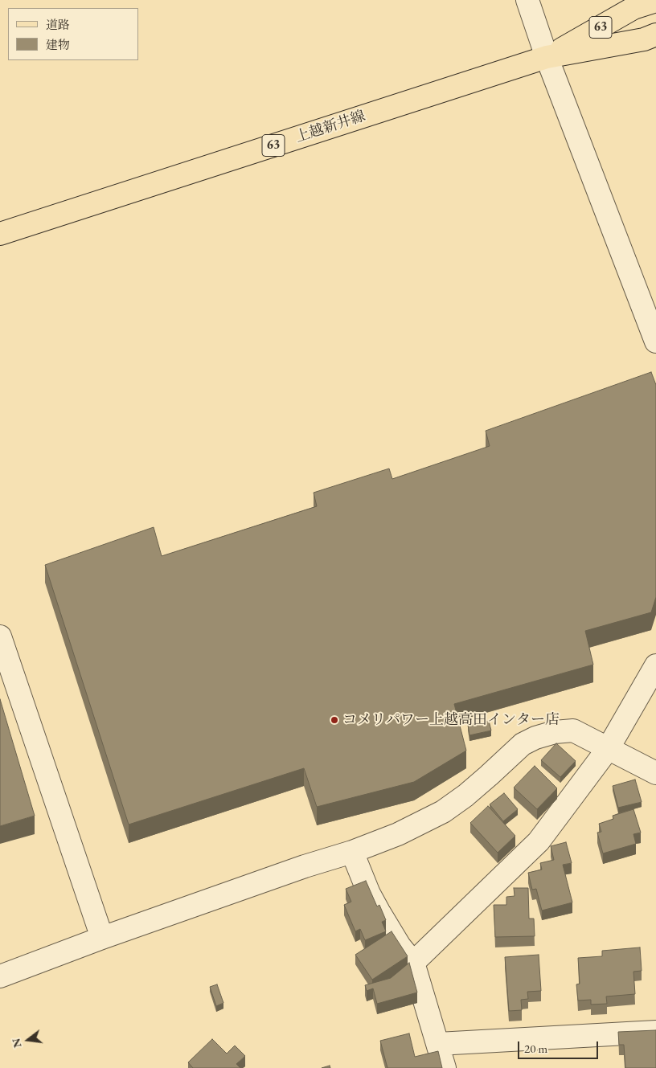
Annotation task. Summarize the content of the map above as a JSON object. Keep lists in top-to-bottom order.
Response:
{
  "streets": {
    "main road": ["63", "上越新井線"]
  },
  "places": ["コメリパワー上越高田インター店"],
  "legend": ["道路", "建物"],
  "scale_bar": "20 m",
  "north": "left"
}
